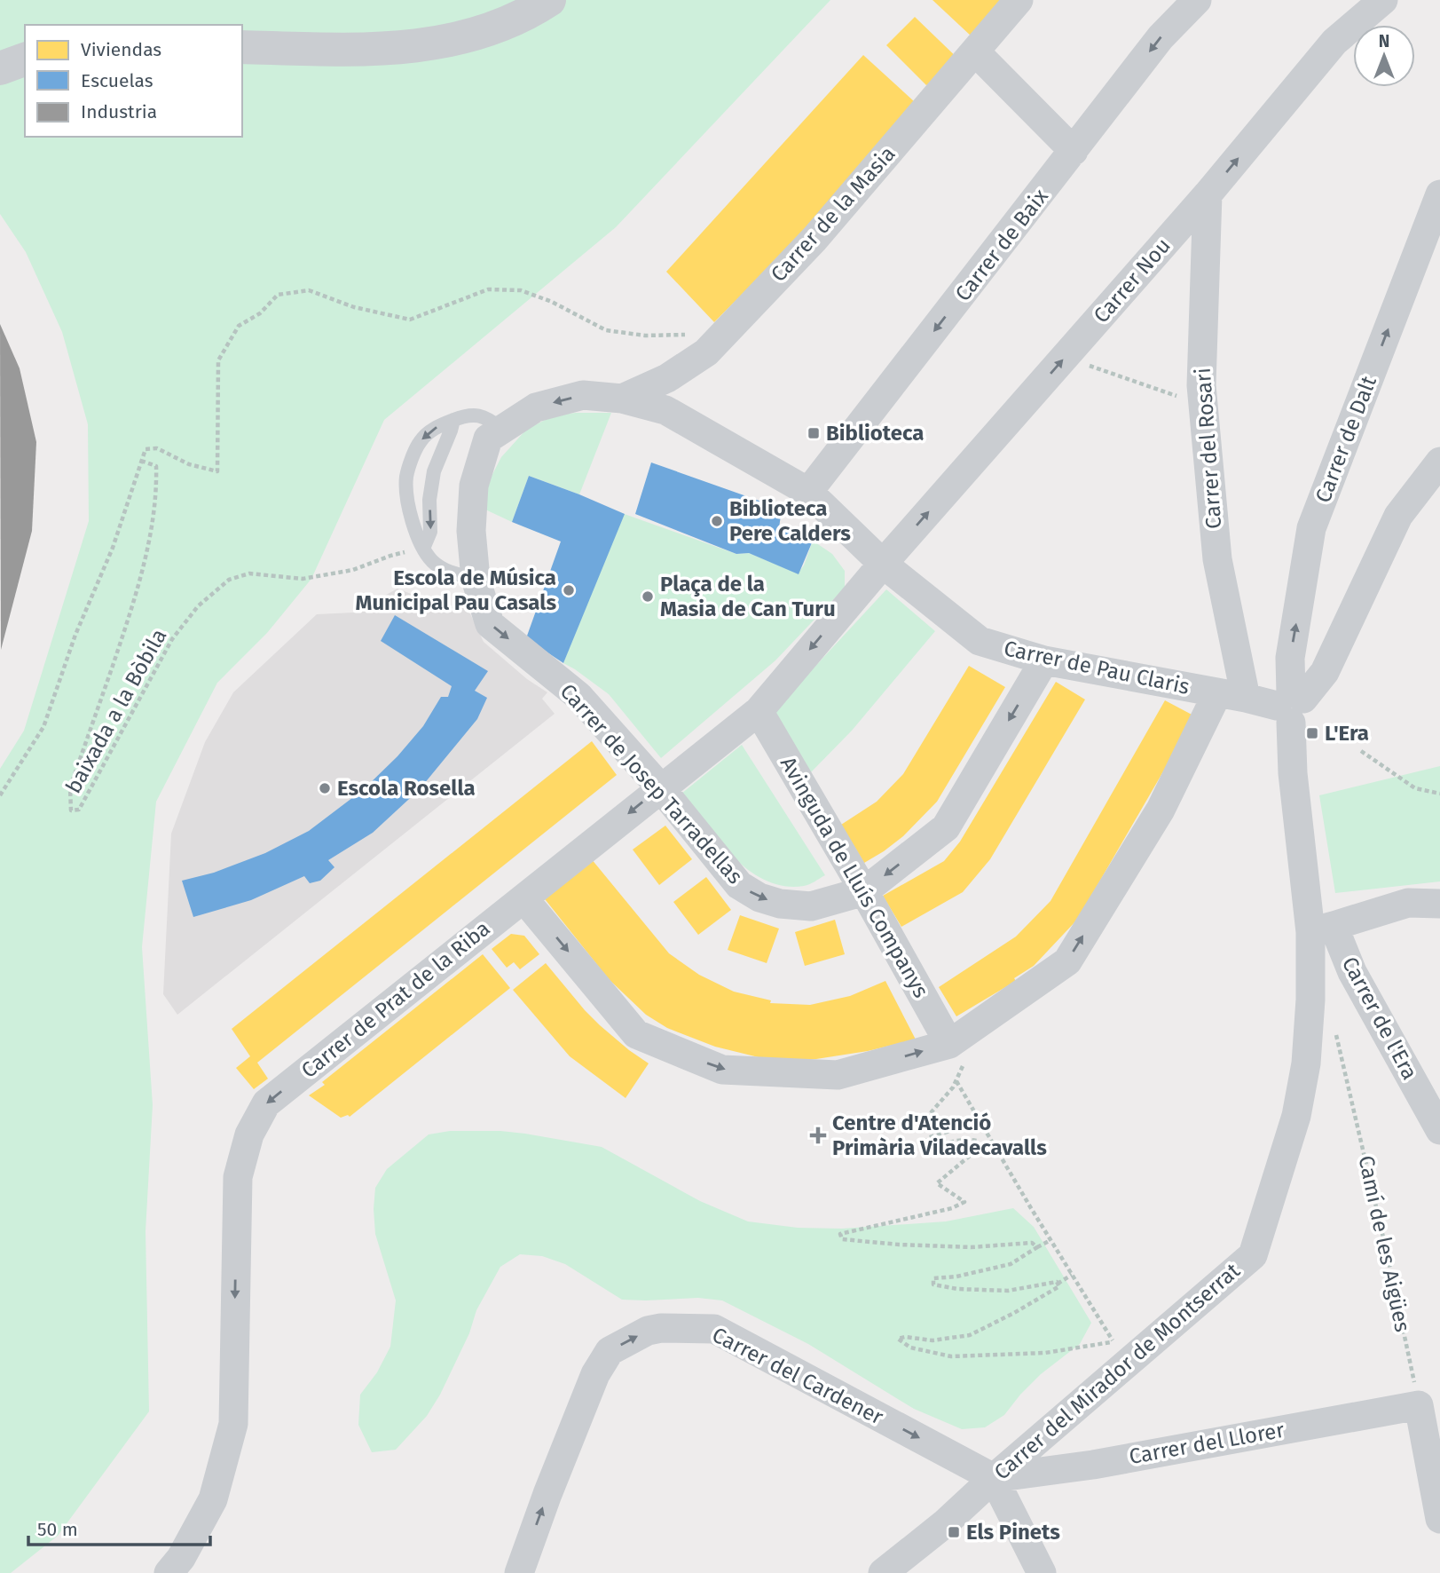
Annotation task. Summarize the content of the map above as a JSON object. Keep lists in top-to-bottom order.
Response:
{
  "streets": {
    "street": [
      "Carrer de la Masia",
      "Carrer de Baix",
      "Carrer Nou",
      "Carrer de Dalt",
      "Carrer del Rosari",
      "Carrer de Pau Claris",
      "Carrer de Josep Tarradellas",
      "Avinguda de Lluís Companys",
      "Carrer de Prat de la Riba",
      "Carrer de l'Era",
      "Carrer del Mirador de Montserrat",
      "Carrer del Cardener",
      "Carrer del Llorer"
    ],
    "path": ["baixada a la Bòbila", "Camí de les Aigües"]
  },
  "crossings": [
    ["Carrer de la Masia", "Carrer de Pau Claris"],
    ["Carrer de la Masia", "Carrer de Josep Tarradellas"],
    ["Carrer de Baix", "Carrer de Pau Claris"],
    ["Carrer Nou", "Carrer del Rosari"],
    ["Carrer Nou", "Carrer de Pau Claris"],
    ["Carrer Nou", "Carrer de Prat de la Riba"],
    ["Carrer de Dalt", "Carrer de Pau Claris"],
    ["Carrer de Dalt", "Carrer del Mirador de Montserrat"],
    ["Carrer del Rosari", "Carrer de Pau Claris"],
    ["Carrer de Pau Claris", "Carrer de Josep Tarradellas"],
    ["Carrer de Pau Claris", "Carrer de Prat de la Riba"],
    ["Carrer de Pau Claris", "Carrer del Mirador de Montserrat"],
    ["Carrer de Josep Tarradellas", "Avinguda de Lluís Companys"],
    ["Carrer de Josep Tarradellas", "Carrer de Prat de la Riba"],
    ["Avinguda de Lluís Companys", "Carrer de Prat de la Riba"],
    ["Carrer de l'Era", "Carrer del Mirador de Montserrat"],
    ["Camí de les Aigües", "Carrer del Llorer"],
    ["Carrer del Mirador de Montserrat", "Carrer del Cardener"],
    ["Carrer del Mirador de Montserrat", "Carrer del Llorer"],
    ["Carrer del Cardener", "Carrer del Llorer"]
  ],
  "one_way": ["Carrer de Baix", "Carrer Nou", "Carrer de Prat de la Riba"],
  "places": {
    "transit": ["Biblioteca", "L'Era", "Els Pinets"],
    "other": [
      "Biblioteca Pere Calders",
      "Escola de Música Municipal Pau Casals",
      "Plaça de la Masia de Can Turu",
      "Escola Rosella"
    ],
    "health": ["Centre d'Atenció Primària Viladecavalls"]
  },
  "legend": ["Viviendas", "Escuelas", "Industria"],
  "scale_bar": "50 m",
  "north": "top"
}
